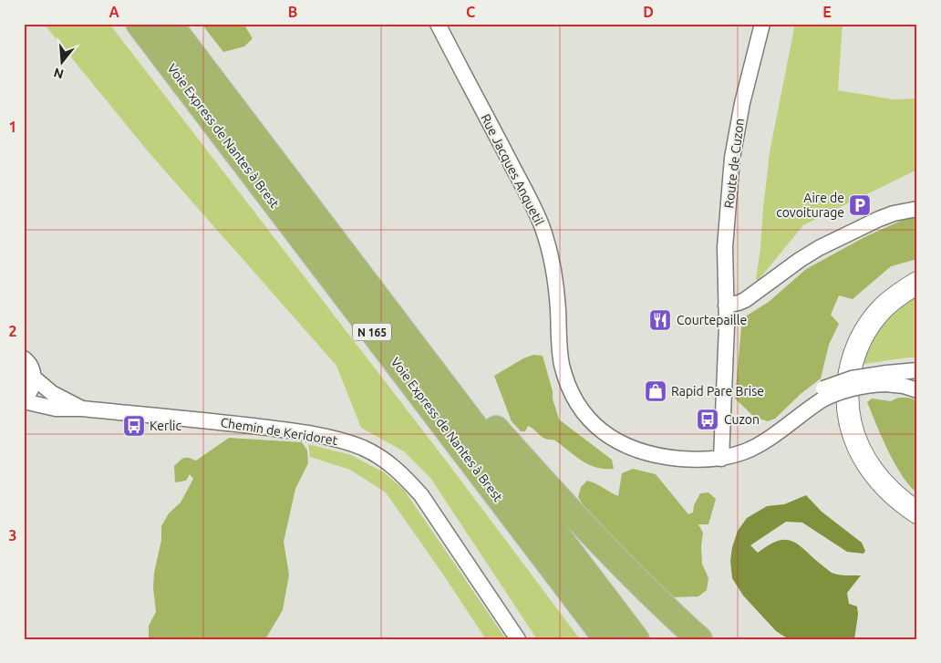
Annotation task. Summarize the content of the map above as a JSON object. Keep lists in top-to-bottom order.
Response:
{
  "streets": {
    "highway": ["Voie Express de Nantes à Brest", "N 165"],
    "street": ["Route de Cuzon", "Rue Jacques Anquetil", "Chemin de Keridoret"]
  },
  "crossings": [
    ["Route de Cuzon", "Rue Jacques Anquetil"]
  ],
  "places": {
    "parking": ["Aire de covoiturage"],
    "restaurant": ["Courtepaille"],
    "shop": ["Rapid Pare Brise"],
    "bus stop": ["Cuzon", "Kerlic"]
  },
  "north": "bottom",
  "grid": {
    "columns": [
      "A",
      "B",
      "C",
      "D",
      "E"
    ],
    "rows": ["1", "2", "3"]
  }
}
